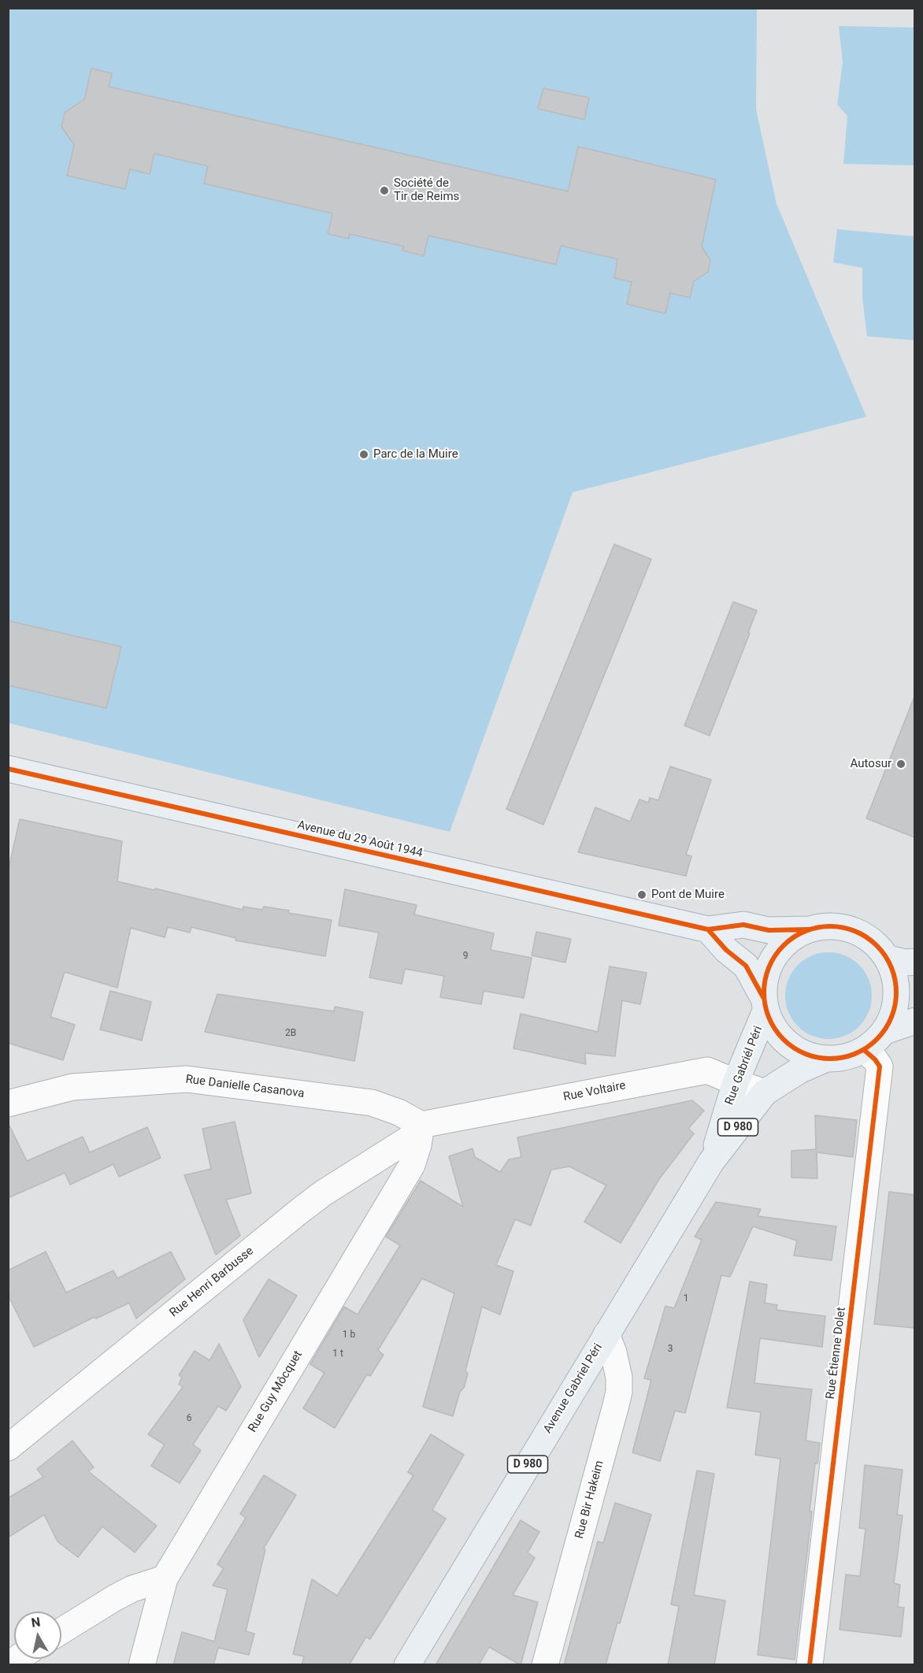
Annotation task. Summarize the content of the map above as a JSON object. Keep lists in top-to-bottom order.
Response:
{
  "streets": {
    "main road": [
      "Avenue du 29 Août 1944",
      "Rue Gabriél Péri",
      "D 980",
      "Avenue Gabriel Péri"
    ],
    "street": [
      "Rue Danielle Casanova",
      "Rue Voltaire",
      "Rue Henri Barbusse",
      "Rue Étienne Dolet",
      "Rue Guy Môcquet",
      "Rue Bir Hakeim"
    ]
  },
  "crossings": [
    ["Rue Gabriél Péri", "Rue Voltaire"],
    ["Rue Gabriél Péri", "Rue Étienne Dolet"],
    ["Rue Gabriél Péri", "Avenue Gabriel Péri"],
    ["Rue Danielle Casanova", "Rue Voltaire"],
    ["Rue Danielle Casanova", "Rue Henri Barbusse"],
    ["Rue Danielle Casanova", "Rue Guy Môcquet"],
    ["Rue Voltaire", "Rue Henri Barbusse"],
    ["Rue Voltaire", "Rue Guy Môcquet"],
    ["Rue Henri Barbusse", "Rue Guy Môcquet"],
    ["Avenue Gabriel Péri", "Rue Bir Hakeim"]
  ],
  "places": [
    "Société de Tir de Reims",
    "Parc de la Muire",
    "Autosur",
    "Pont de Muire"
  ],
  "house_numbers": [
    "9",
    "2B",
    "1",
    "1 b",
    "3",
    "1 t",
    "6"
  ],
  "north": "top"
}
